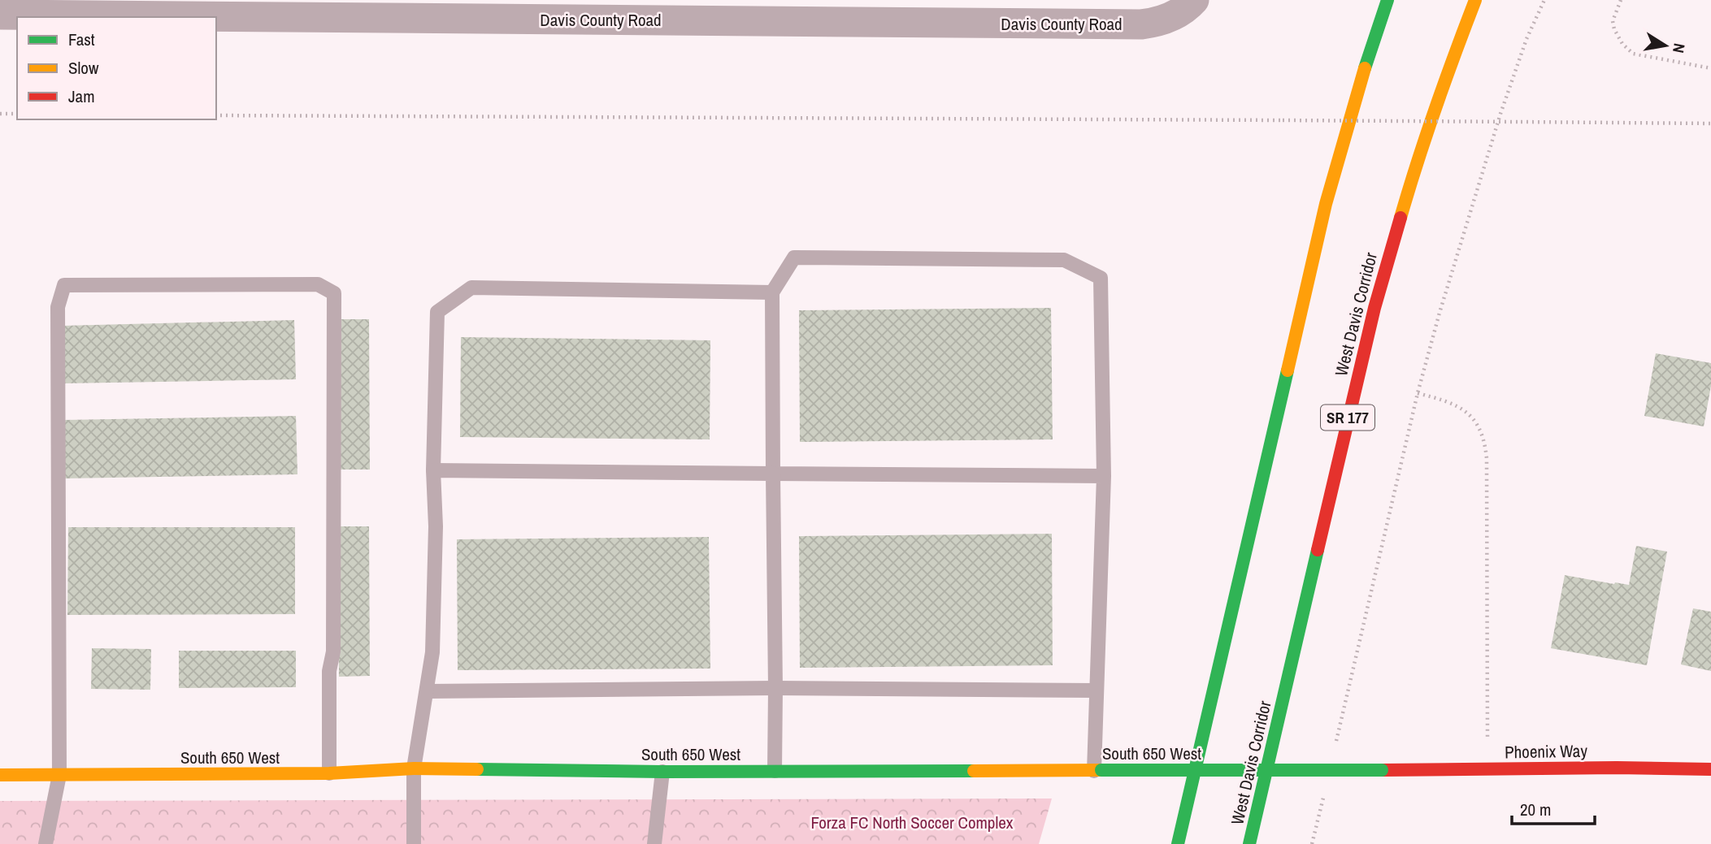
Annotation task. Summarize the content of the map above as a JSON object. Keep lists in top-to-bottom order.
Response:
{
  "streets": {
    "main road": [
      "West Davis Corridor",
      "SR 177",
      "Phoenix Way",
      "South 650 West"
    ],
    "street": ["Davis County Road"]
  },
  "crossings": [
    ["Phoenix Way", "South 650 West"]
  ],
  "parks": ["Forza FC North Soccer Complex"],
  "legend": ["Fast", "Slow", "Jam"],
  "scale_bar": "20 m",
  "north": "right"
}
